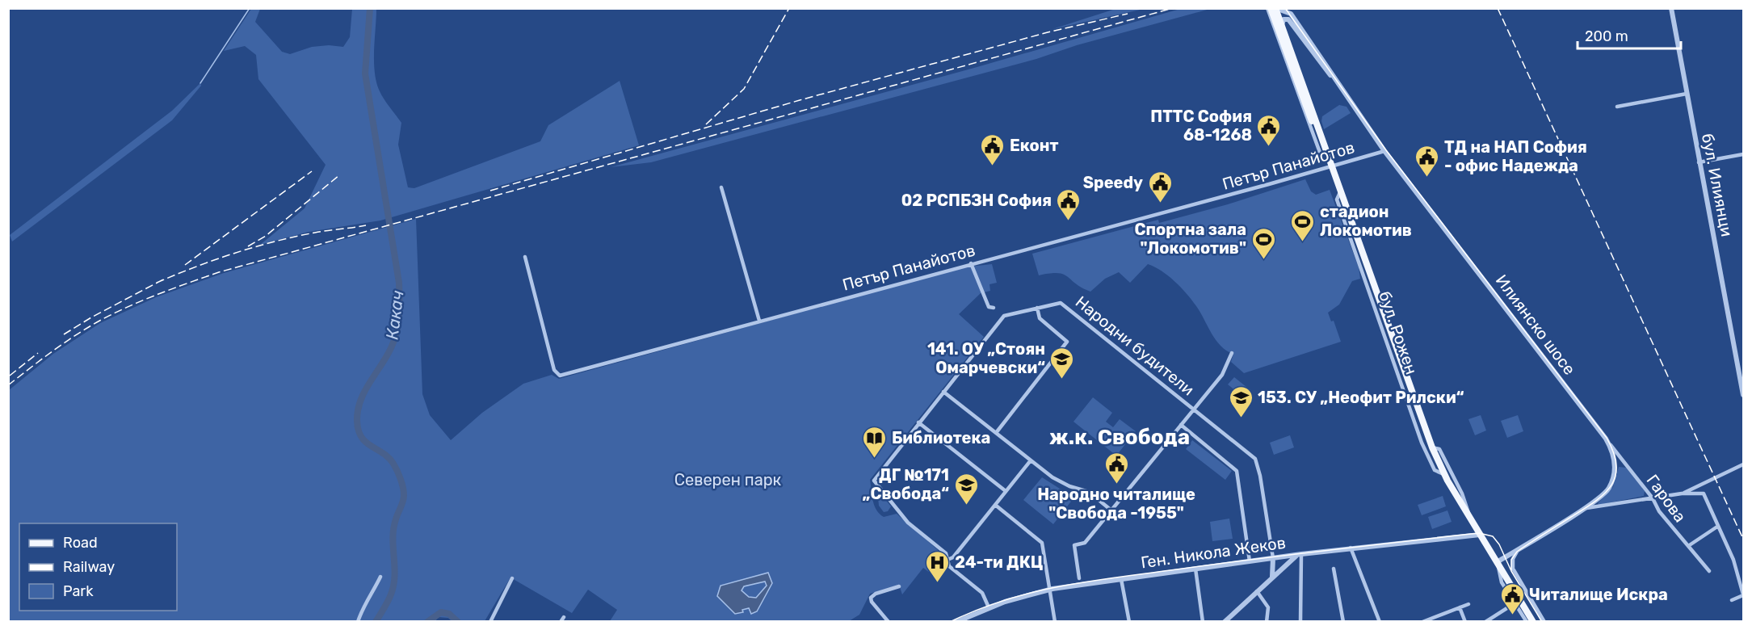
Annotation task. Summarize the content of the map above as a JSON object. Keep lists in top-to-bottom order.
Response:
{
  "streets": {
    "main road": ["бул. Рожен"],
    "street": [
      "Петър Панайотов",
      "бул. Илиянци",
      "Илиянско шосе",
      "Народни будители",
      "Гарова",
      "Ген. Никола Жеков"
    ]
  },
  "crossings": [
    ["Петър Панайотов", "Илиянско шосе"],
    ["Петър Панайотов", "бул. Рожен"],
    ["Илиянско шосе", "бул. Рожен"],
    ["Илиянско шосе", "Гарова"],
    ["бул. Рожен", "Ген. Никола Жеков"],
    ["Народни будители", "Ген. Никола Жеков"]
  ],
  "districts": ["ж.к. Свобода"],
  "water": ["Какач"],
  "parks": ["Северен парк"],
  "places": {
    "public building": [
      "ПТТС София 68-1268",
      "Еконт",
      "ТД на НАП София - офис Надежда",
      "Speedy",
      "02 РСПБЗН София",
      "Народно читалище \"Свобода -1955\"",
      "Читалище Искра"
    ],
    "sports": ["стадион Локомотив", "Спортна зала \"Локомотив\""],
    "school or university": ["141. ОУ „Стоян Омарчевски“", "153. СУ „Неофит Рилски“", "ДГ №171 „Свобода“"],
    "library": ["Библиотека"],
    "hospital": ["24-ти ДКЦ"]
  },
  "legend": ["Road", "Railway", "Park"],
  "scale_bar": "200 m"
}
